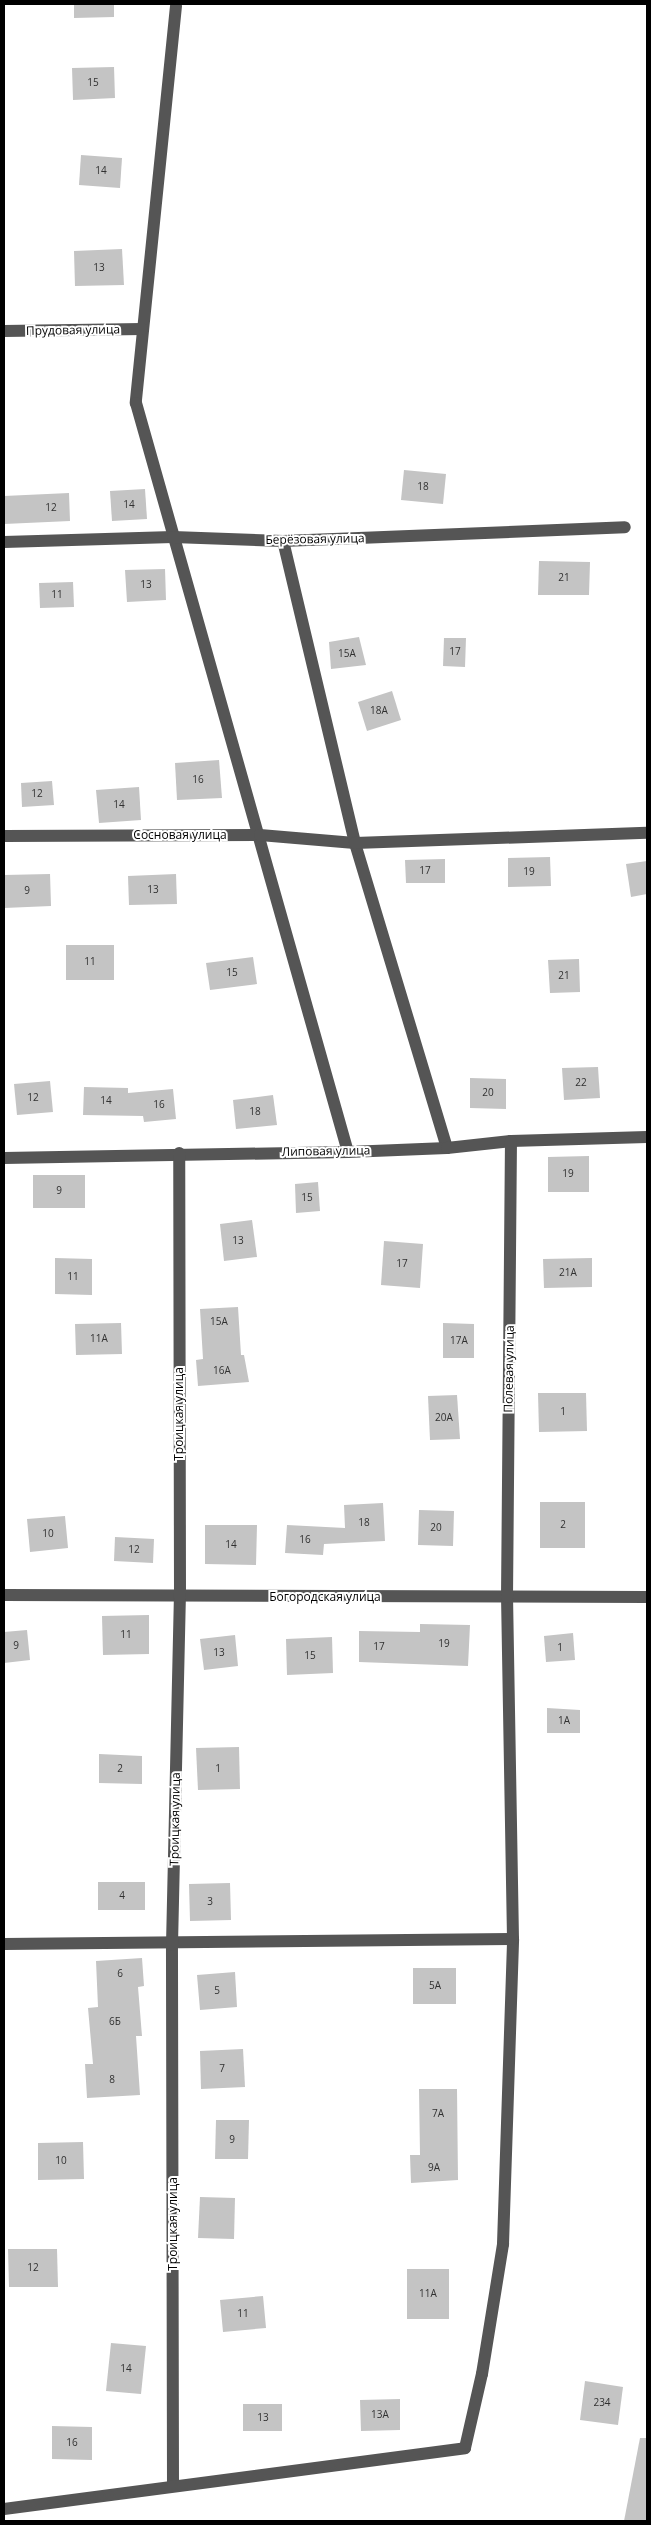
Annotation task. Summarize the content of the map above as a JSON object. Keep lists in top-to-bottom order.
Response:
{
  "streets": {
    "street": [
      "Прудовая улица",
      "Берёзовая улица",
      "Сосновая улица",
      "Липовая улица",
      "Полевая улица",
      "Троицкая улица",
      "Богородская улица"
    ]
  },
  "crossings": [
    ["Липовая улица", "Полевая улица"],
    ["Липовая улица", "Троицкая улица"],
    ["Полевая улица", "Богородская улица"],
    ["Троицкая улица", "Богородская улица"]
  ],
  "house_numbers": [
    "15",
    "14",
    "13",
    "18",
    "14",
    "12",
    "21",
    "13",
    "11",
    "17",
    "15А",
    "18А",
    "16",
    "12",
    "14",
    "17",
    "19",
    "13",
    "9",
    "11",
    "15",
    "21",
    "22",
    "20",
    "12",
    "14",
    "16",
    "18",
    "19",
    "9",
    "15",
    "13",
    "17",
    "21А",
    "11",
    "15А",
    "11А",
    "17А",
    "16А",
    "1",
    "20А",
    "18",
    "2",
    "20",
    "10",
    "16",
    "14",
    "12",
    "11",
    "19",
    "9",
    "17",
    "1",
    "13",
    "15",
    "1А",
    "2",
    "1",
    "4",
    "3",
    "6",
    "5А",
    "5",
    "6Б",
    "7",
    "8",
    "7А",
    "9",
    "10",
    "9А",
    "12",
    "11А",
    "11",
    "14",
    "234",
    "13А",
    "13",
    "16"
  ]
}
